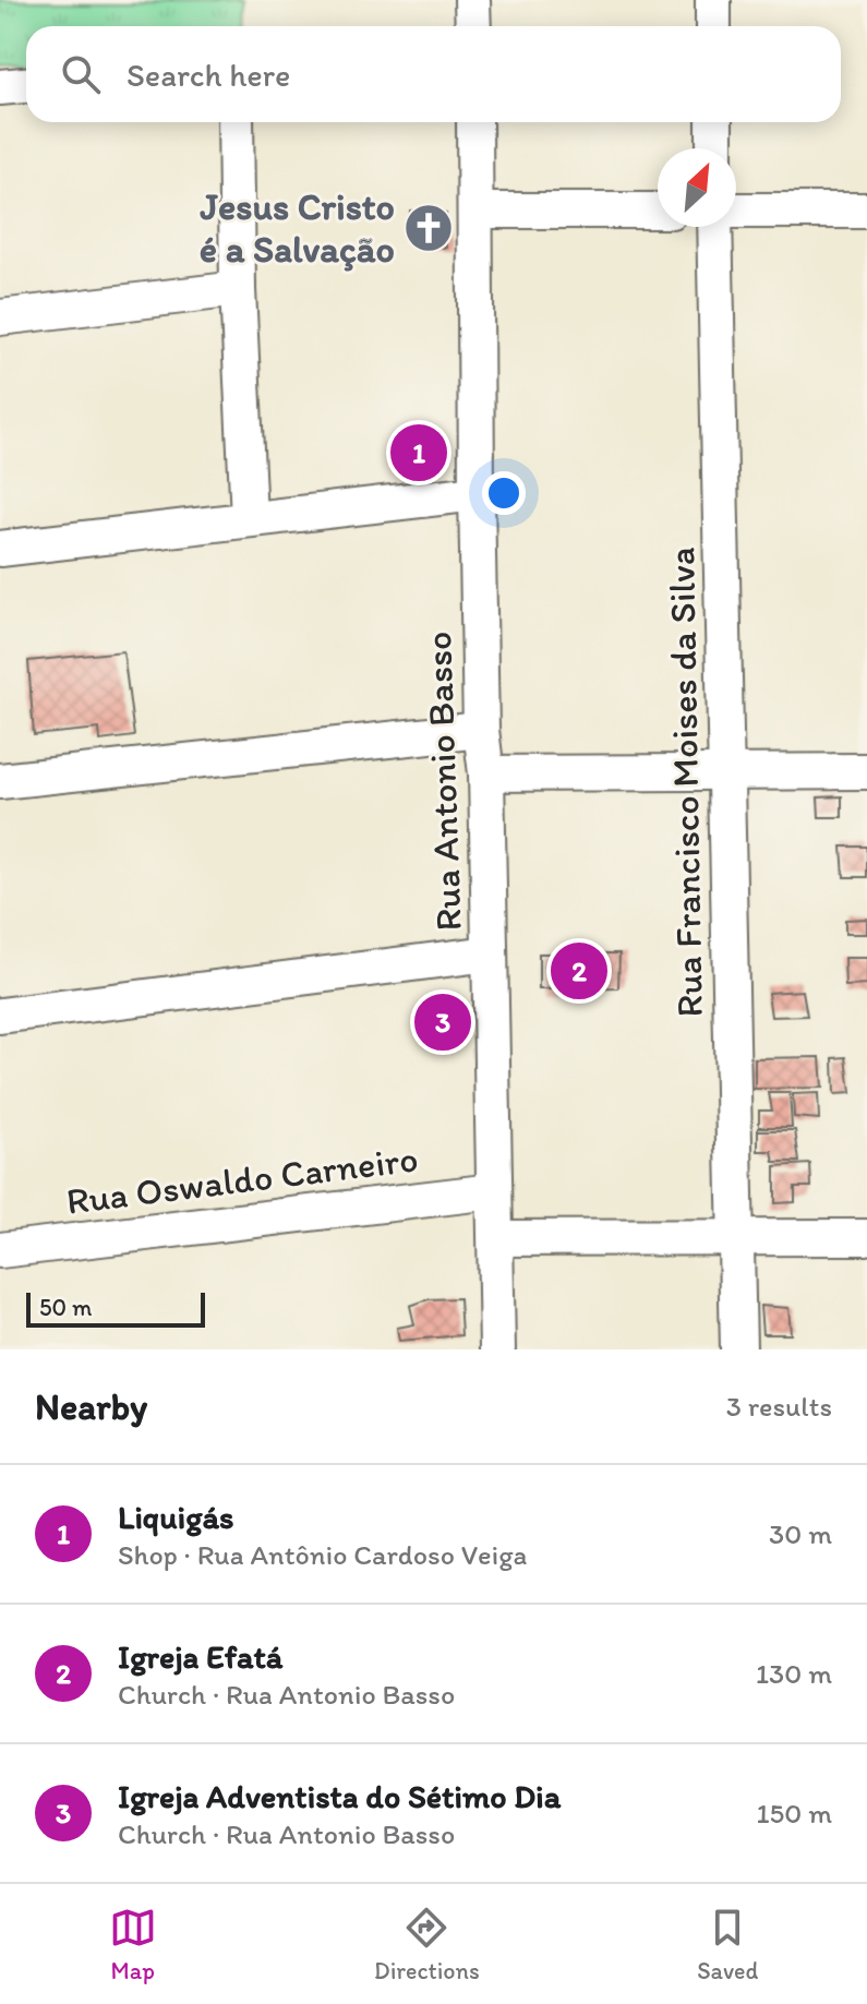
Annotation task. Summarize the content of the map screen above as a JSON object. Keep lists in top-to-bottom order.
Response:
{
  "streets": {
    "street": ["Rua Antonio Basso", "Rua Francisco Moises da Silva", "Rua Oswaldo Carneiro"]
  },
  "crossings": [
    ["Rua Antonio Basso", "Rua Oswaldo Carneiro"]
  ],
  "places": {
    "church": ["Jesus Cristo é a Salvação"]
  },
  "scale_bar": "50 m",
  "north": "top right",
  "page": {
    "search": "Search here",
    "pins": ["1", "2", "3"],
    "scale": "50 m",
    "heading": ["Nearby", "3 results"],
    "list": [
      {
        "mark": "1",
        "name": "Liquigás",
        "note": "Shop · Rua Antônio Cardoso Veiga",
        "value": "30 m"
      },
      {
        "mark": "2",
        "name": "Igreja Efatá",
        "note": "Church · Rua Antonio Basso",
        "value": "130 m"
      },
      {
        "mark": "3",
        "name": "Igreja Adventista do Sétimo Dia",
        "note": "Church · Rua Antonio Basso",
        "value": "150 m"
      }
    ],
    "nav": ["Map", "Directions", "Saved"]
  }
}
